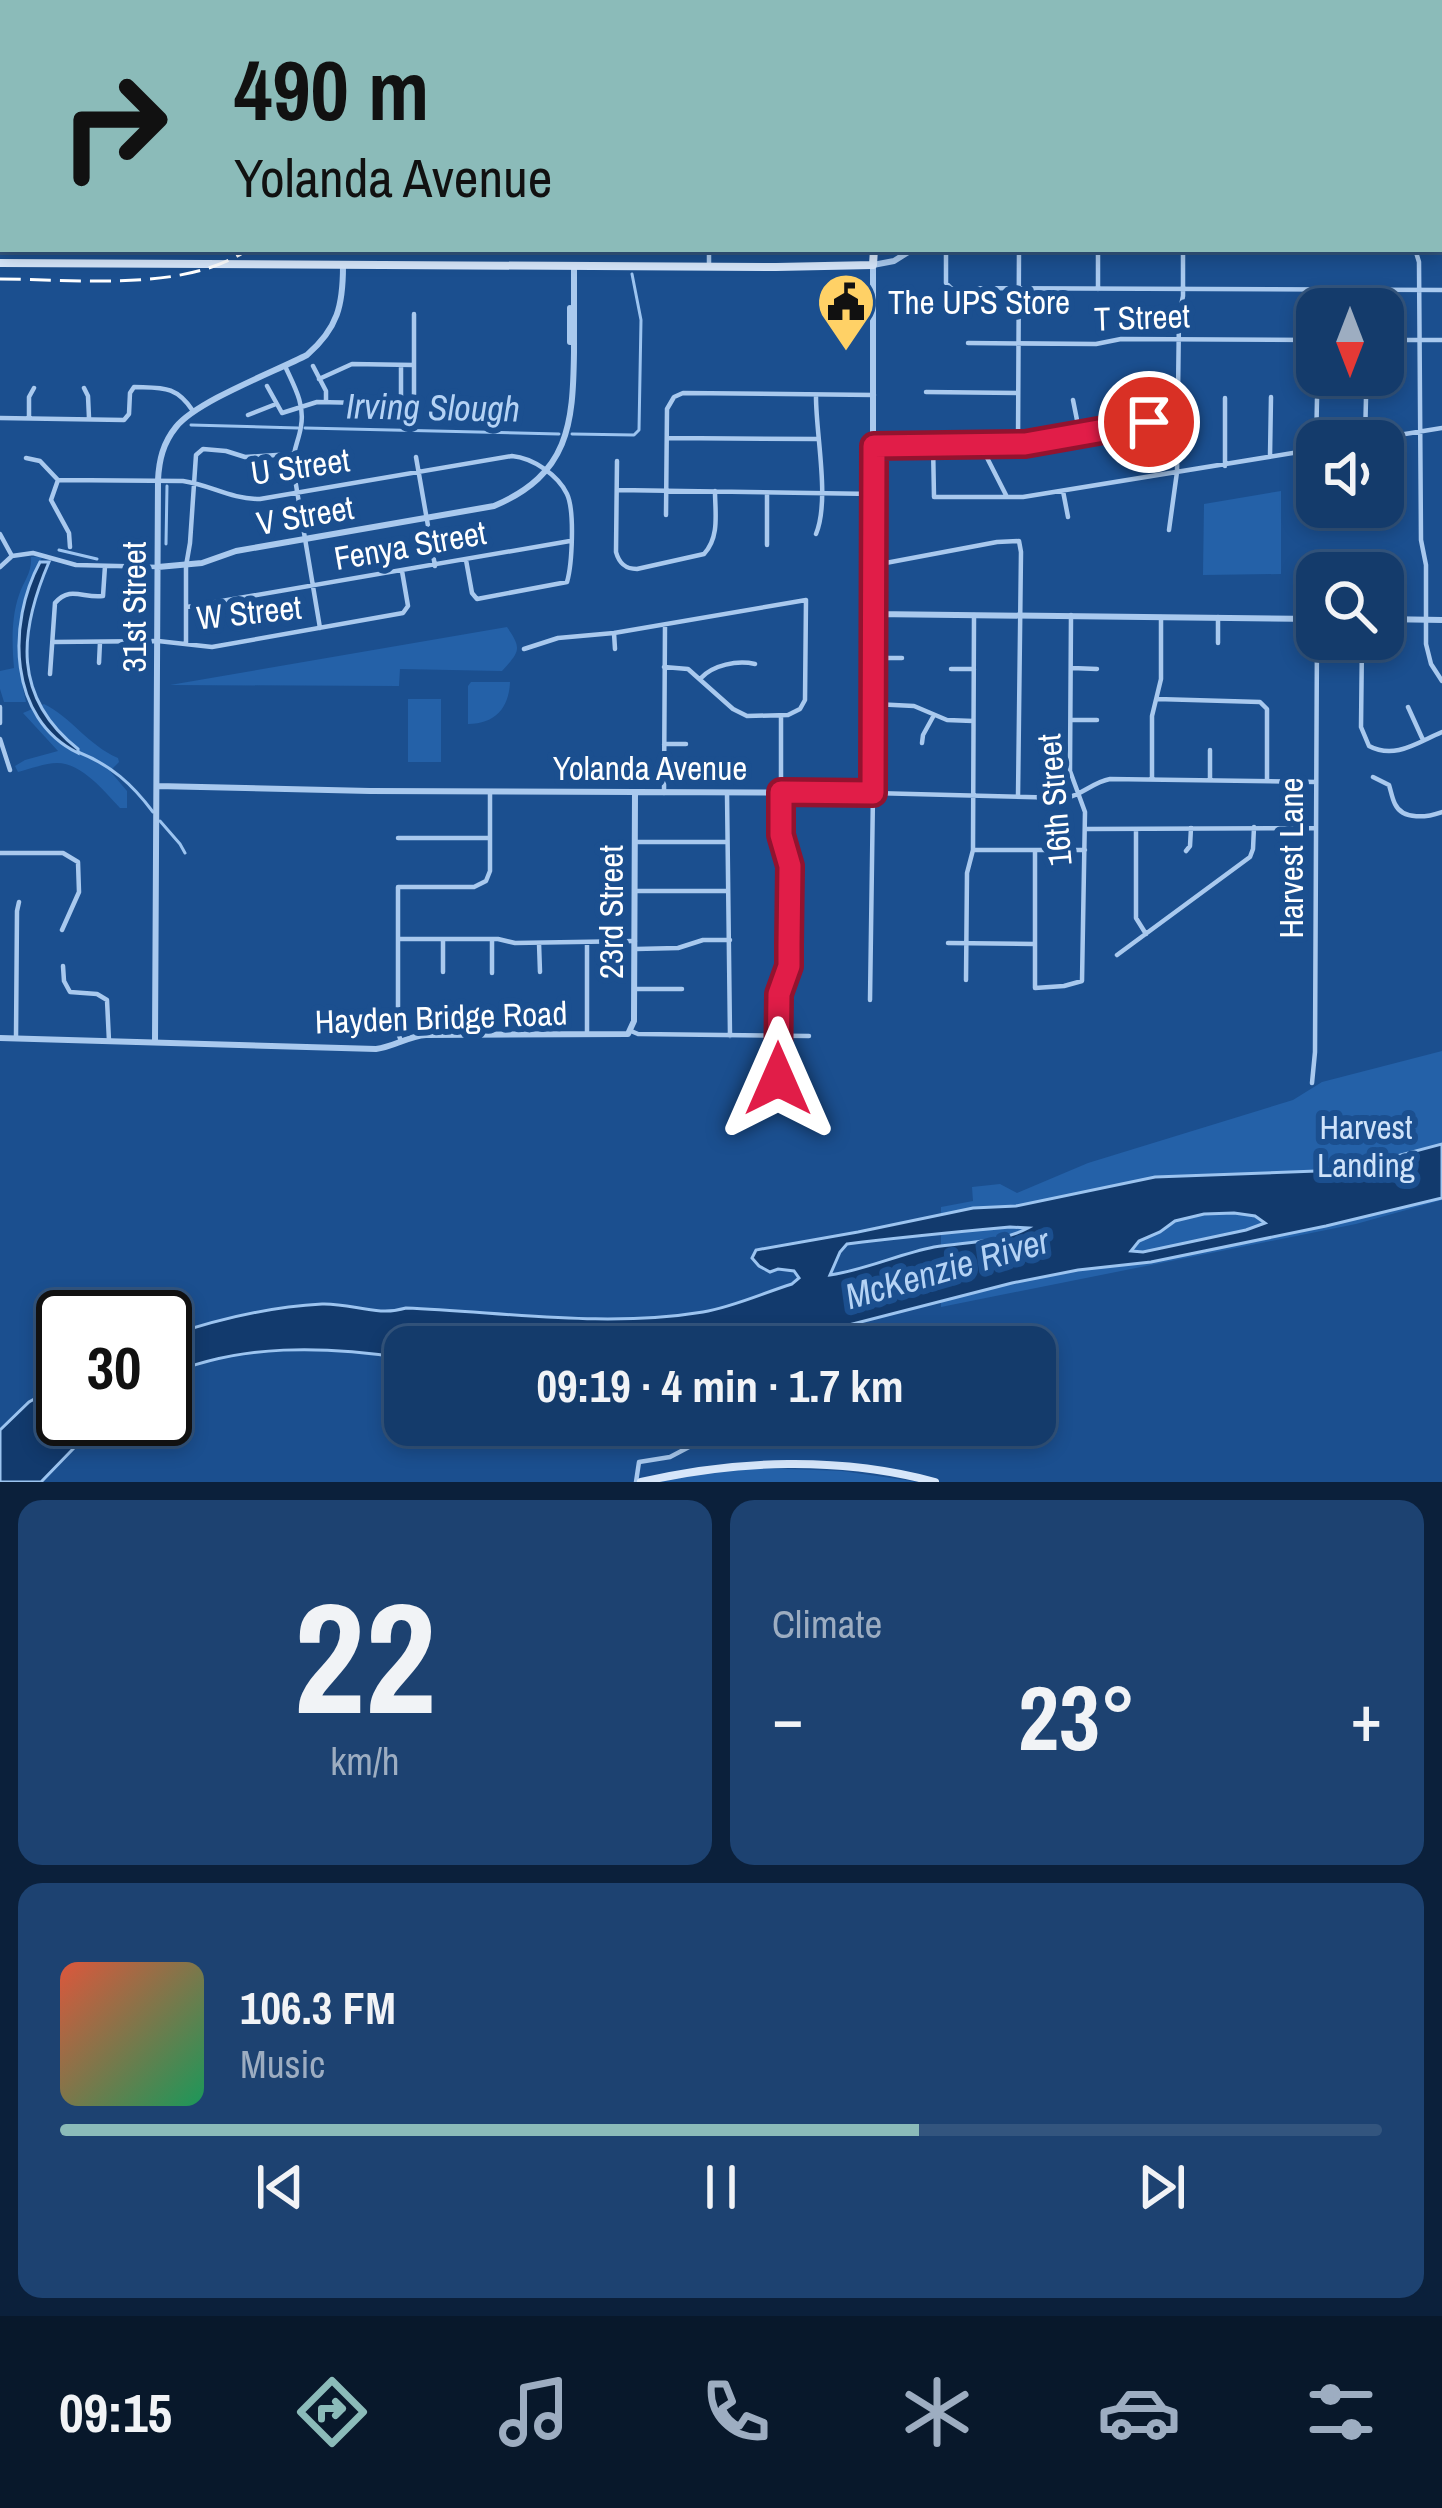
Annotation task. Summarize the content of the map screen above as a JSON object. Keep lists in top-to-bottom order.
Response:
{
  "streets": {
    "street": [
      "T Street",
      "U Street",
      "V Street",
      "Fenya Street",
      "31st Street",
      "W Street",
      "Yolanda Avenue",
      "16th Street",
      "Harvest Lane",
      "23rd Street",
      "Hayden Bridge Road"
    ]
  },
  "crossings": [
    ["U Street", "V Street"],
    ["U Street", "31st Street"],
    ["V Street", "31st Street"],
    ["Fenya Street", "W Street"],
    ["31st Street", "W Street"],
    ["31st Street", "Yolanda Avenue"],
    ["31st Street", "Hayden Bridge Road"],
    ["Yolanda Avenue", "16th Street"],
    ["Yolanda Avenue", "Harvest Lane"],
    ["Yolanda Avenue", "23rd Street"],
    ["23rd Street", "Hayden Bridge Road"]
  ],
  "water": ["Irving Slough", "McKenzie River"],
  "parks": ["Harvest Landing"],
  "places": {
    "public building": ["The UPS Store"]
  },
  "north": "bottom",
  "page": {
    "turn": ["490 m", "Yolanda Avenue"],
    "limit": "30",
    "trip": "09:19 · 4 min · 1.7 km",
    "tile": [
      ["22", "km/h"],
      "Climate"
    ],
    "heat": ["−", "23°", "+"],
    "song": ["106.3 FM", "Music"],
    "tabs": "09:15"
  }
}
